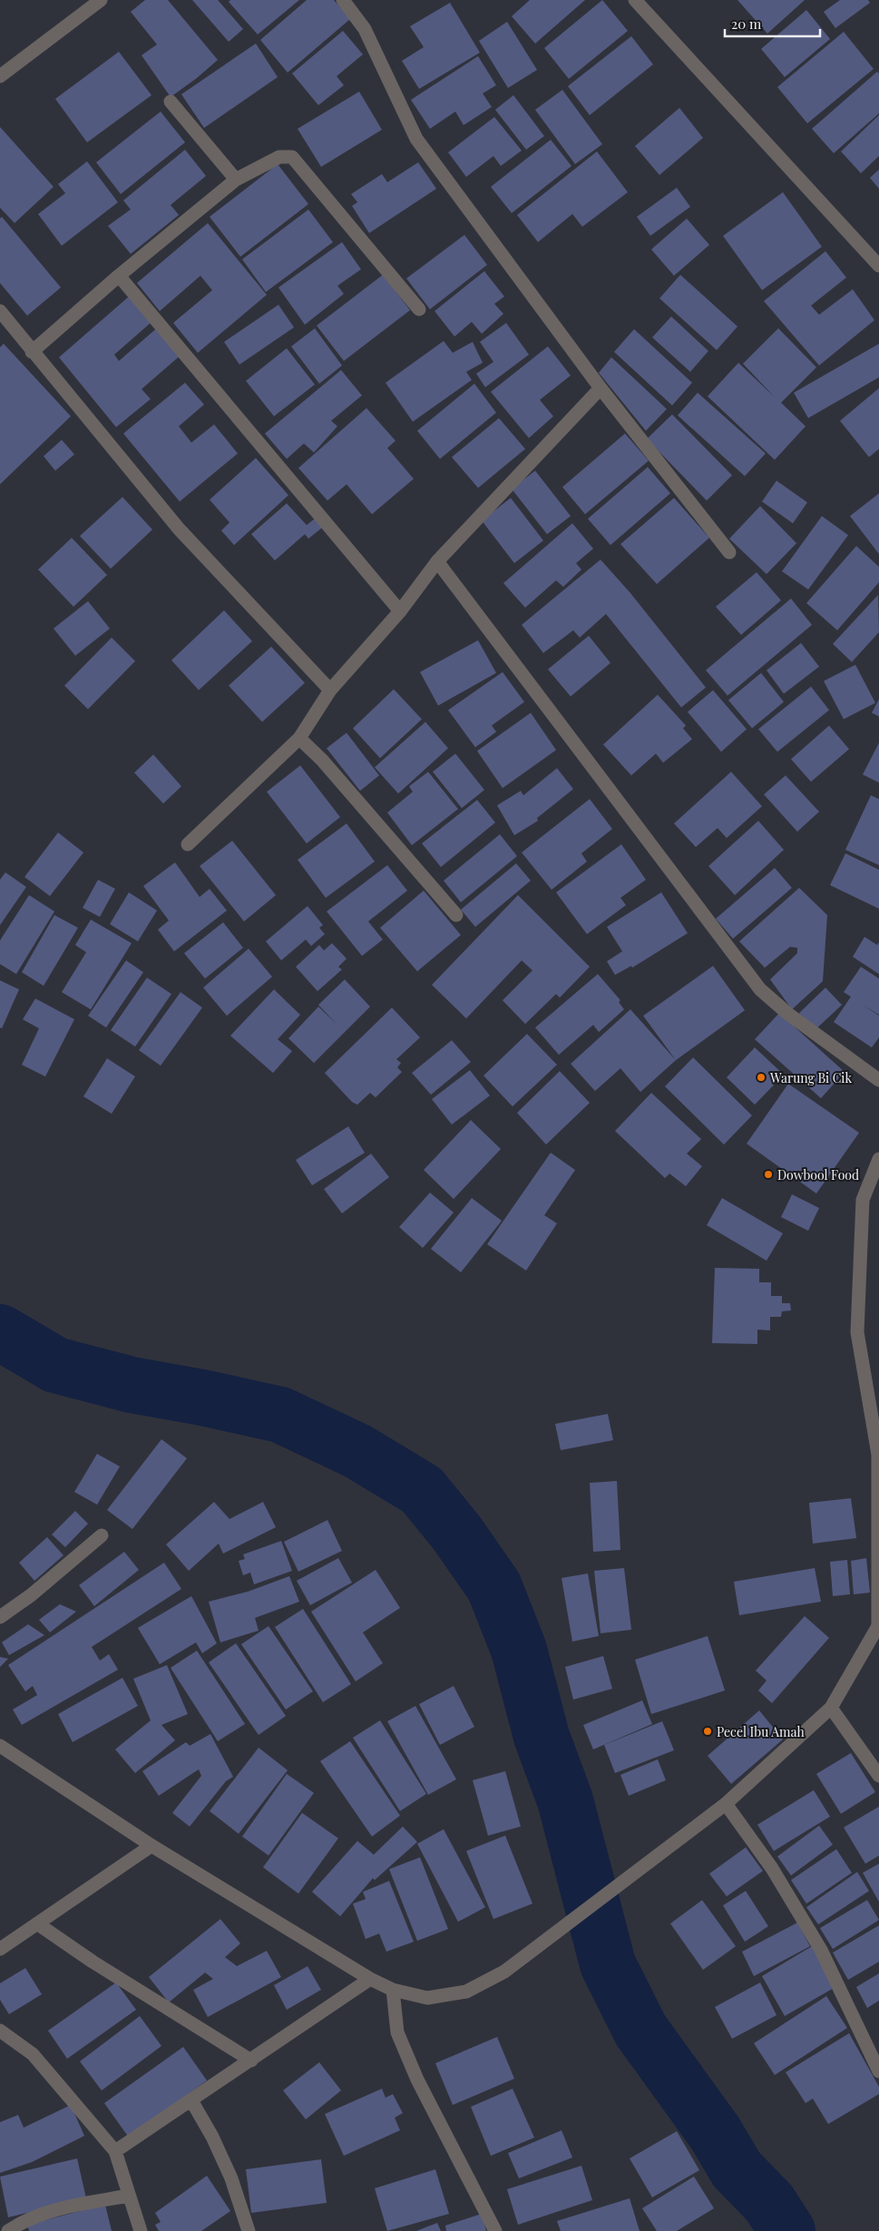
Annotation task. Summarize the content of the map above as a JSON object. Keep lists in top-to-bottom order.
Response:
{
  "places": ["Warung Bi Cik", "Dowbool Food", "Pecel Ibu Amah"],
  "scale_bar": "20 m"
}
